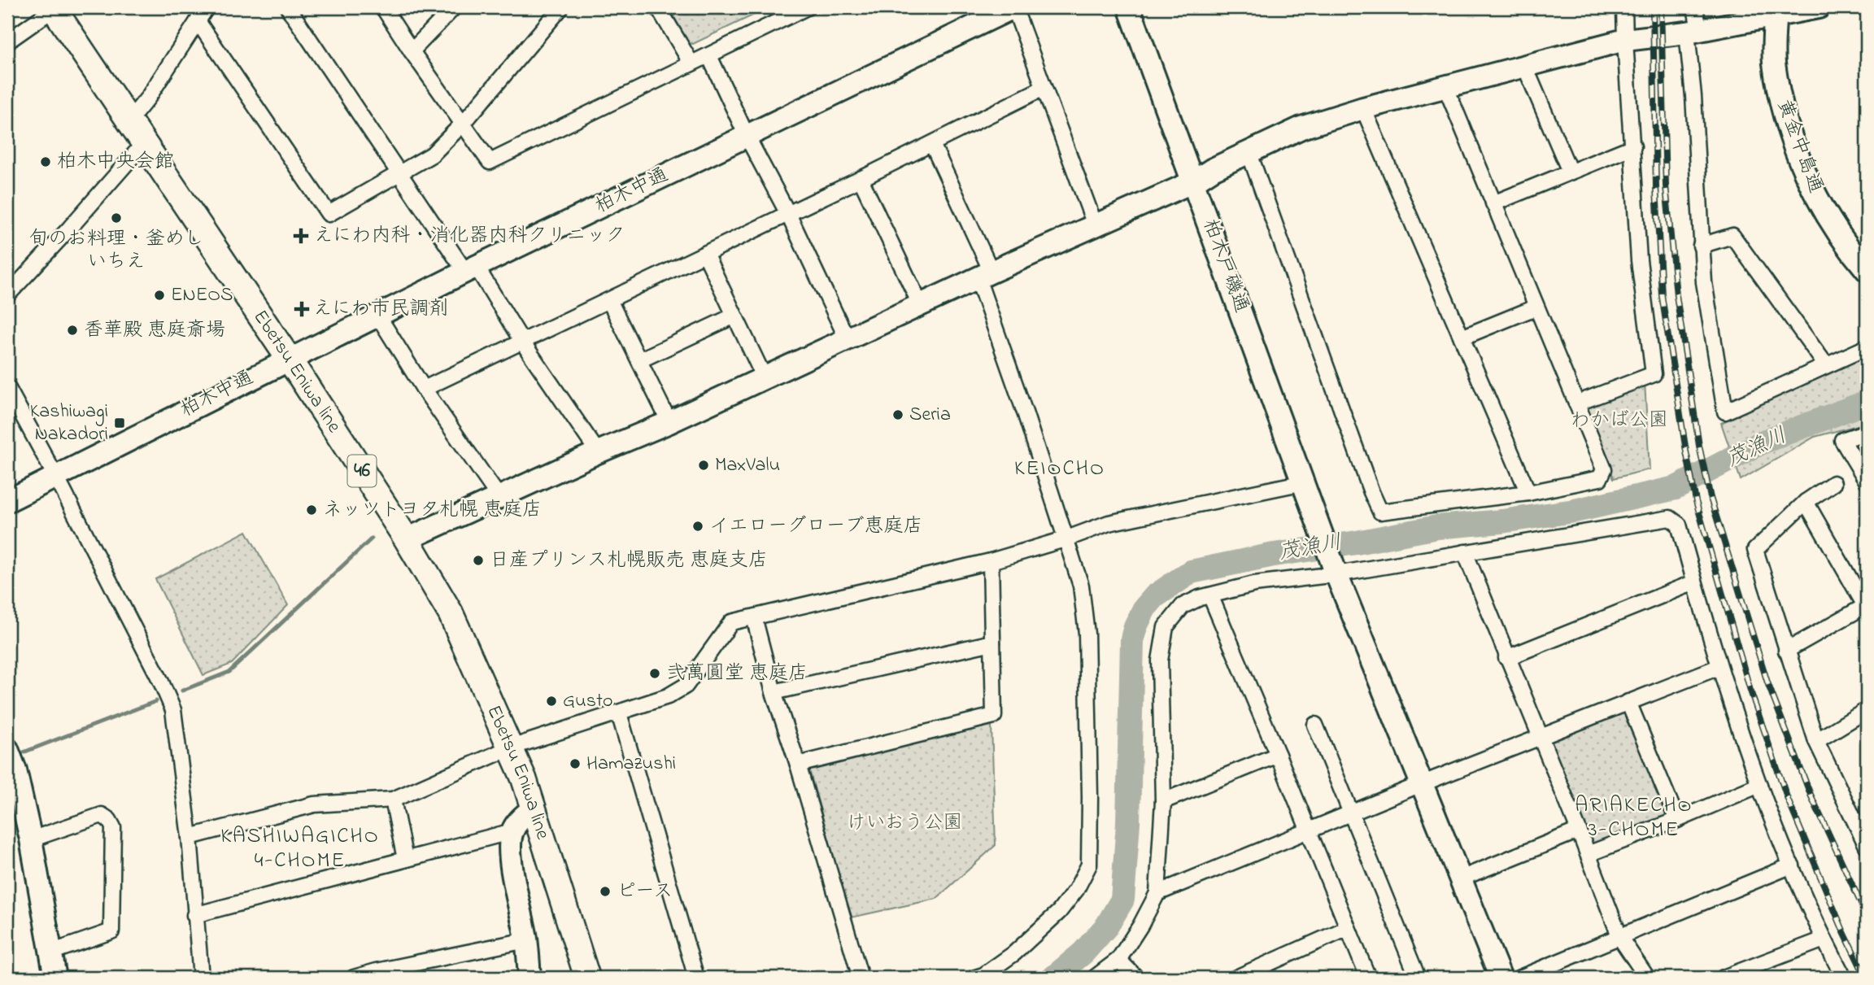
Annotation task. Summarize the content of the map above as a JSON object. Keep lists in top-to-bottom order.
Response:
{
  "streets": {
    "main road": ["Ebetsu Eniwa line", "46"],
    "street": ["黄金中島通", "柏木中通", "柏木戸磯通"]
  },
  "crossings": [
    ["柏木中通", "Ebetsu Eniwa line"]
  ],
  "districts": ["KEIOCHO", "ARIAKECHO 3-CHOME", "KASHIWAGICHO 4-CHOME"],
  "water": ["茂漁川"],
  "parks": ["わかば公園", "けいおう公園"],
  "places": {
    "other": [
      "柏木中央会館",
      "旬のお料理・釜めし いちえ",
      "ENEOS",
      "香華殿 恵庭斎場",
      "Seria",
      "MaxValu",
      "ネッツトヨタ札幌 恵庭店",
      "イエローグローブ恵庭店",
      "日産プリンス札幌販売 恵庭支店",
      "弐萬圓堂 恵庭店",
      "Gusto",
      "Hamazushi",
      "ピース"
    ],
    "health": ["えにわ内科・消化器内科クリニック", "えにわ市民調剤"],
    "transit": ["Kashiwagi Nakadori"]
  }
}
